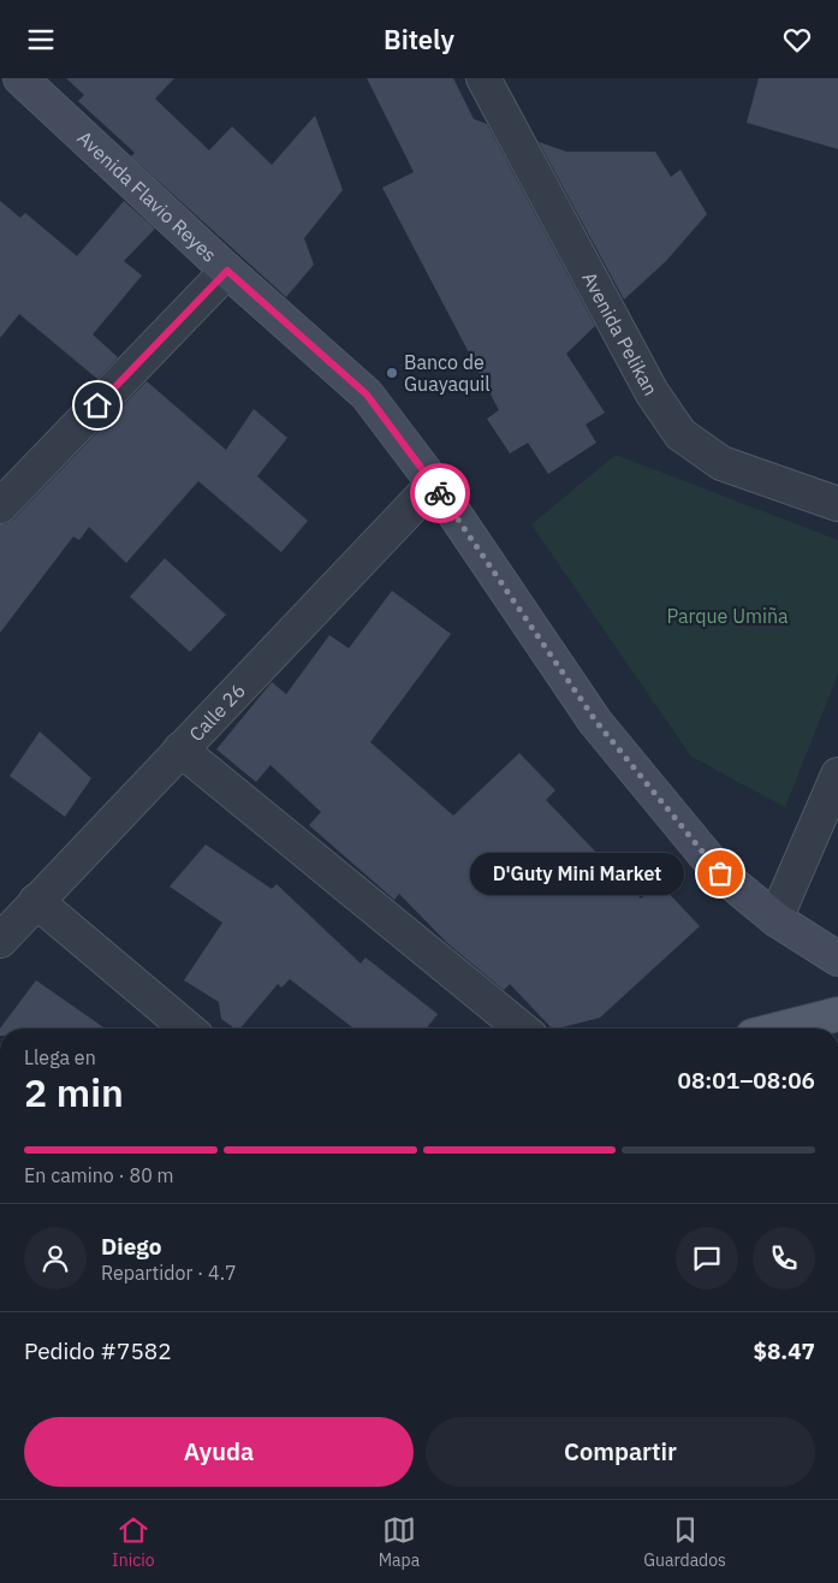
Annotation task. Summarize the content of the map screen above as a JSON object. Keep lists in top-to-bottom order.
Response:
{
  "streets": {
    "main road": ["Avenida Flavio Reyes"],
    "street": ["Avenida Pelikan", "Calle 26"]
  },
  "crossings": [
    ["Avenida Flavio Reyes", "Calle 26"]
  ],
  "parks": ["Parque Umiña"],
  "places": ["Banco de Guayaquil", "D'Guty Mini Market"],
  "page": {
    "header": "Bitely",
    "bubble": "D'Guty Mini Market",
    "heading": ["2 min", "Llega en", "08:01–08:06"],
    "panel": [
      "Diego",
      "Repartidor · 4.7",
      "Pedido #7582",
      "$8.47"
    ],
    "bar": "En camino · 80 m",
    "buttons": ["Ayuda", "Compartir"],
    "tabs": ["Inicio", "Mapa", "Guardados"]
  }
}
